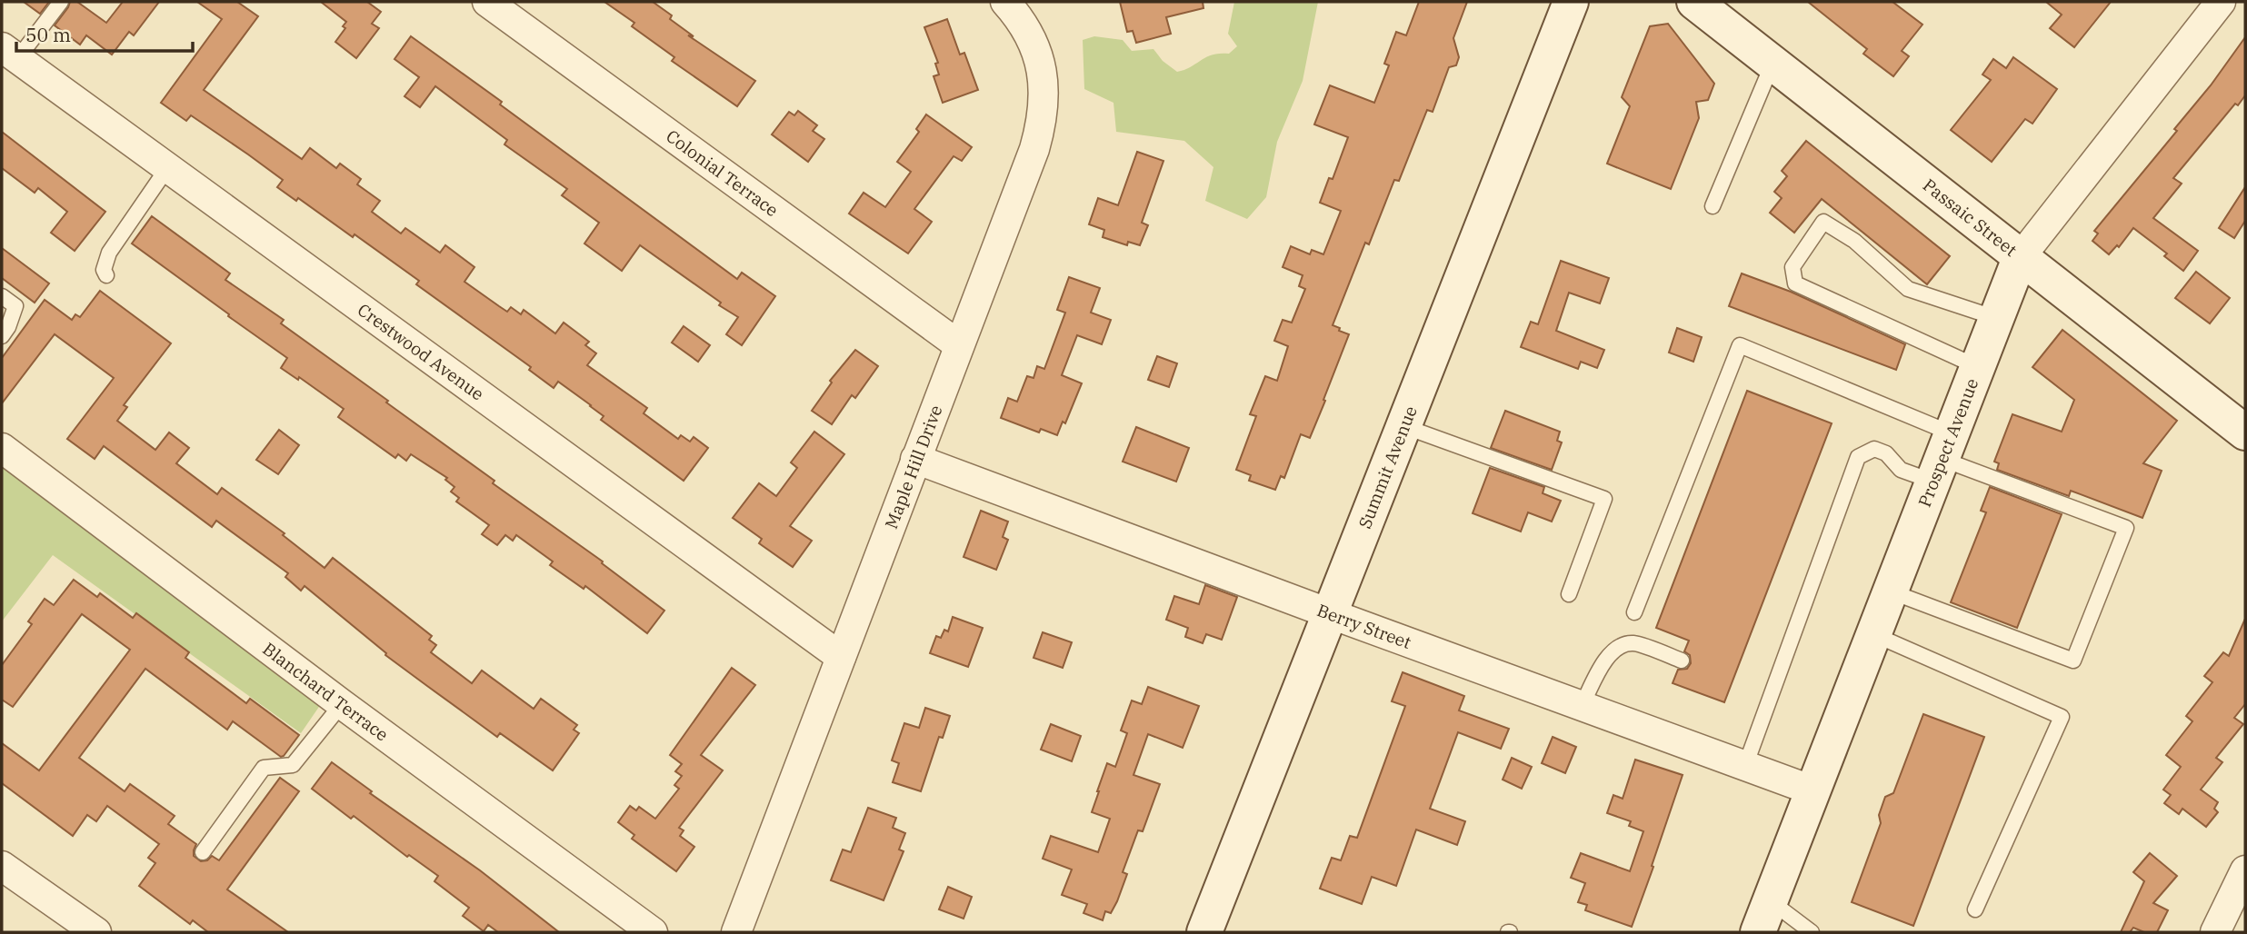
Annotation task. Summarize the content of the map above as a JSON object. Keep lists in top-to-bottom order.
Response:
{
  "streets": {
    "street": [
      "Colonial Terrace",
      "Passaic Street",
      "Crestwood Avenue",
      "Prospect Avenue",
      "Maple Hill Drive",
      "Summit Avenue",
      "Berry Street",
      "Blanchard Terrace"
    ]
  },
  "crossings": [
    ["Colonial Terrace", "Maple Hill Drive"],
    ["Passaic Street", "Prospect Avenue"],
    ["Crestwood Avenue", "Maple Hill Drive"],
    ["Prospect Avenue", "Berry Street"],
    ["Maple Hill Drive", "Berry Street"],
    ["Summit Avenue", "Berry Street"]
  ],
  "scale_bar": "50 m"
}
